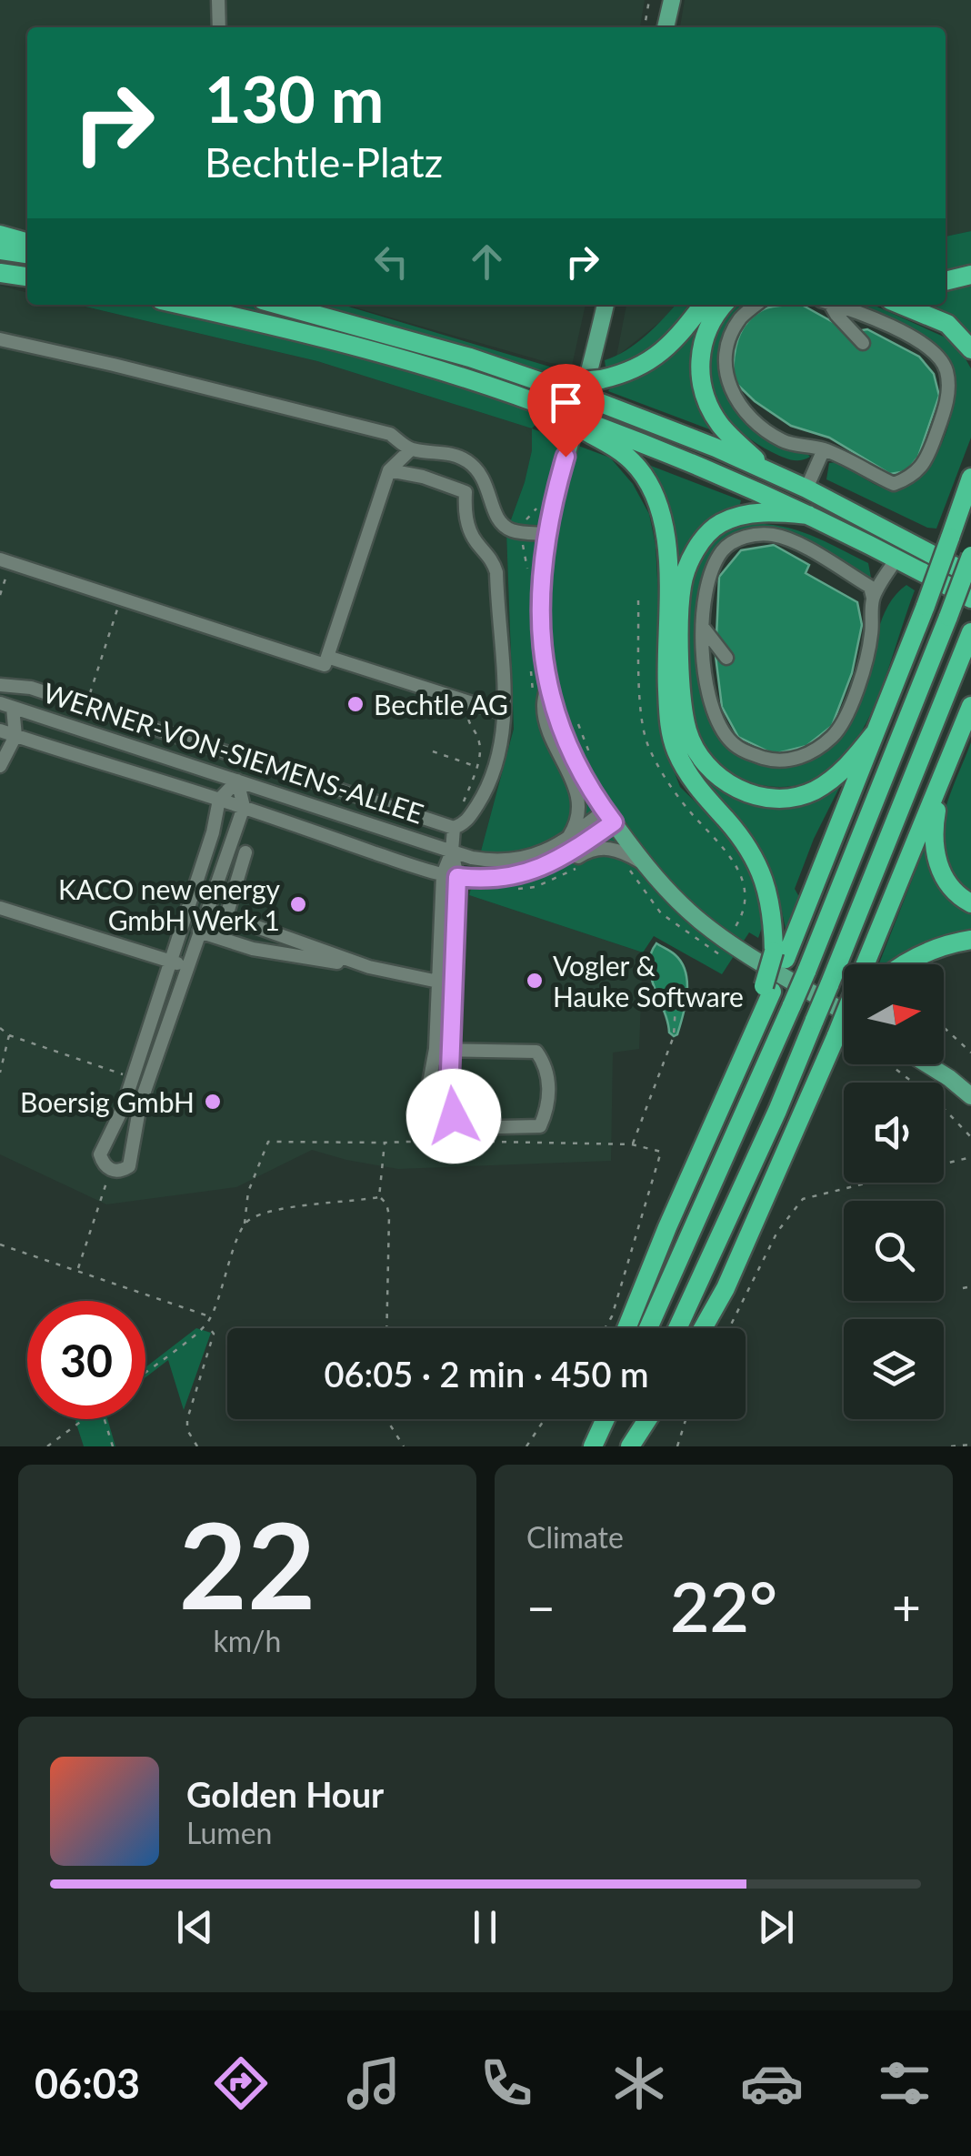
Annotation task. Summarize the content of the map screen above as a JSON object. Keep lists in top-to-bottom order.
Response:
{
  "streets": {
    "street": ["WERNER-VON-SIEMENS-ALLEE"]
  },
  "places": [
    "Bechtle AG",
    "KACO new energy GmbH Werk 1",
    "Vogler & Hauke Software",
    "Boersig GmbH"
  ],
  "north": "right",
  "page": {
    "turn": ["130 m", "Bechtle-Platz"],
    "limit": "30",
    "trip": "06:05 · 2 min · 450 m",
    "tile": [
      ["22", "km/h"],
      "Climate"
    ],
    "heat": ["−", "22°", "+"],
    "song": ["Golden Hour", "Lumen"],
    "tabs": "06:03"
  }
}
